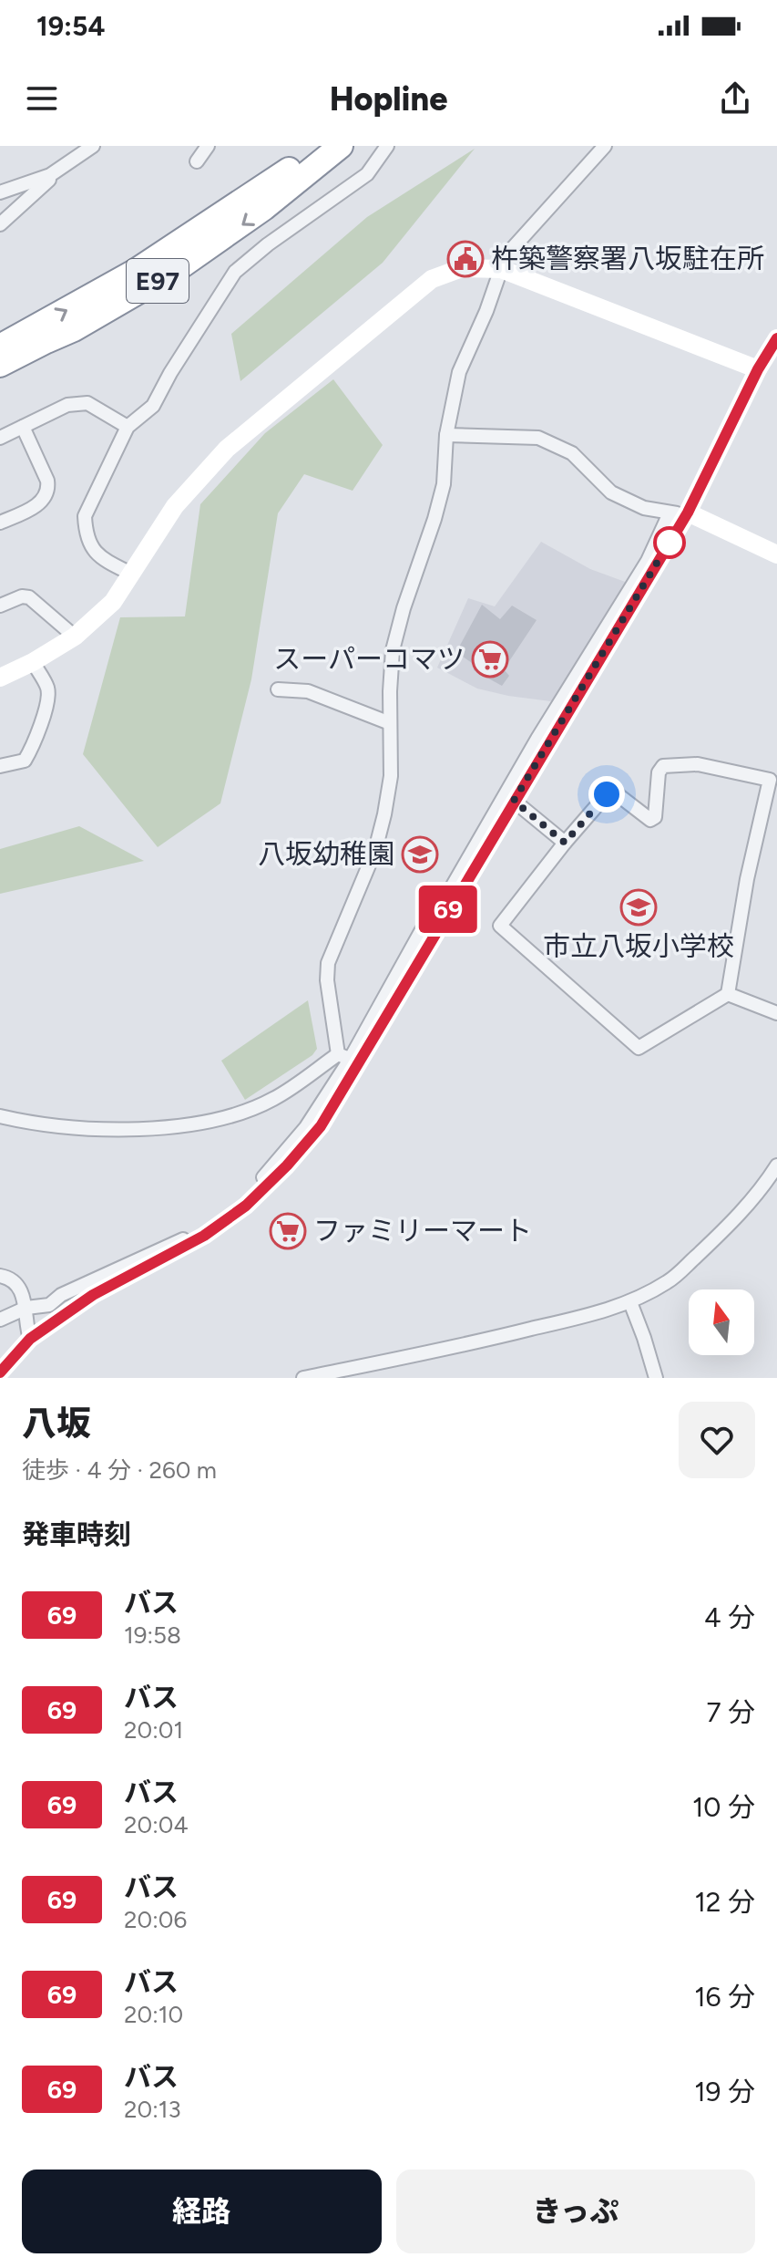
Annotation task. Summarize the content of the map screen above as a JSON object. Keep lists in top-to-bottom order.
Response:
{
  "streets": {
    "highway": ["E97"]
  },
  "places": {
    "public building": ["杵築警察署八坂駐在所"],
    "supermarket": ["スーパーコマツ", "ファミリーマート"],
    "school or university": ["八坂幼稚園", "市立八坂小学校"]
  },
  "lines": ["bus line 69"],
  "north": "top",
  "page": {
    "status": "19:54",
    "header": "Hopline",
    "on_map": "69",
    "heading": [
      ["八坂", "徒歩 · 4 分 · 260 m"],
      "発車時刻"
    ],
    "list": [
      {
        "mark": "69",
        "name": "バス",
        "note": "19:58",
        "value": "4 分"
      },
      {
        "mark": "69",
        "name": "バス",
        "note": "20:01",
        "value": "7 分"
      },
      {
        "mark": "69",
        "name": "バス",
        "note": "20:04",
        "value": "10 分"
      },
      {
        "mark": "69",
        "name": "バス",
        "note": "20:06",
        "value": "12 分"
      },
      {
        "mark": "69",
        "name": "バス",
        "note": "20:10",
        "value": "16 分"
      },
      {
        "mark": "69",
        "name": "バス",
        "note": "20:13",
        "value": "19 分"
      }
    ],
    "buttons": ["経路", "きっぷ"]
  }
}
